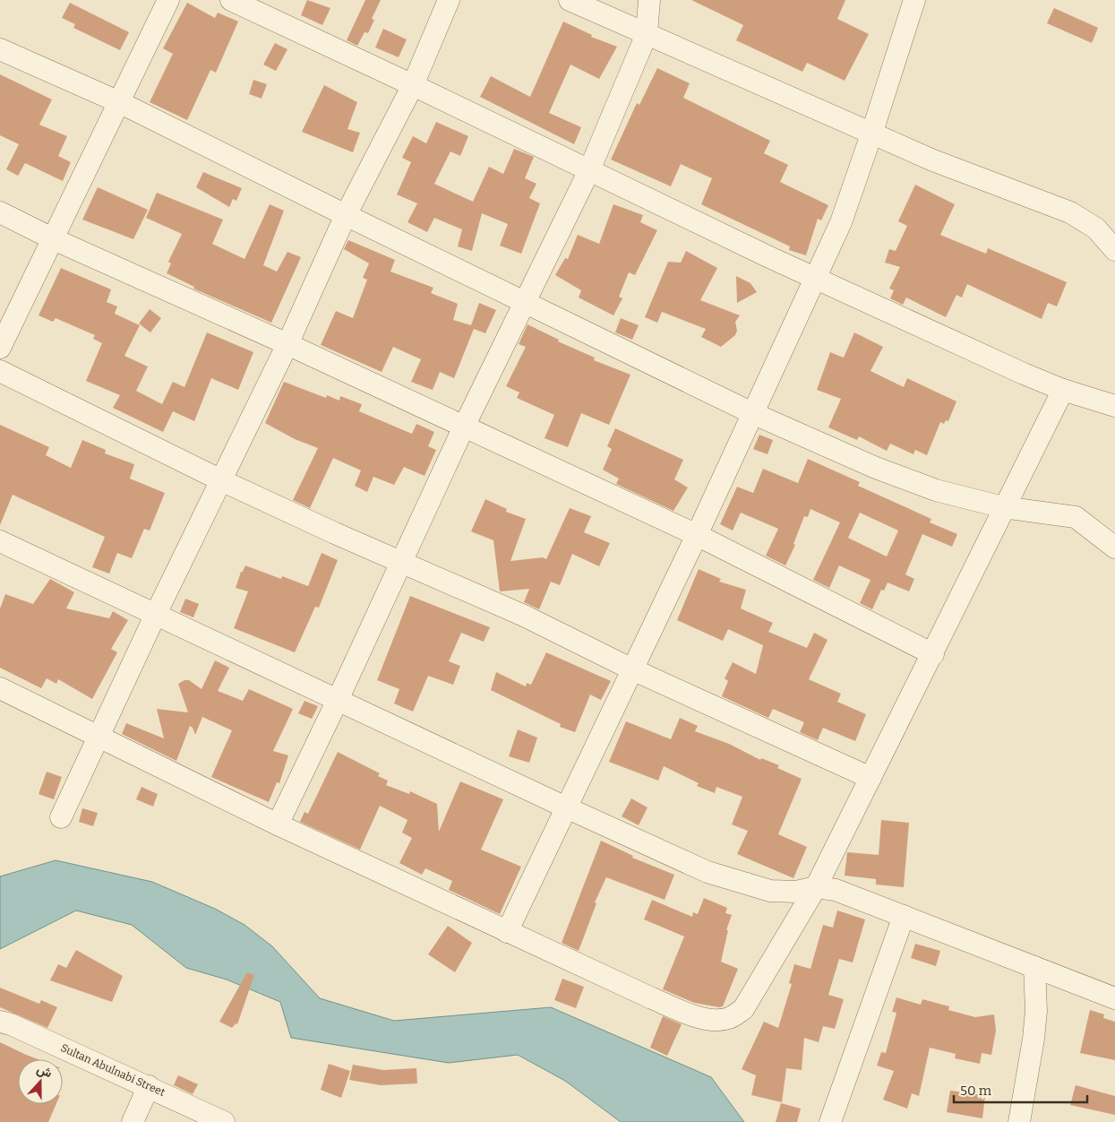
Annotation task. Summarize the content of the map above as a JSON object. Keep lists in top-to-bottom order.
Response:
{
  "streets": {
    "street": ["Sultan Abulnabi Street"]
  },
  "scale_bar": "50 m",
  "north": "top"
}
